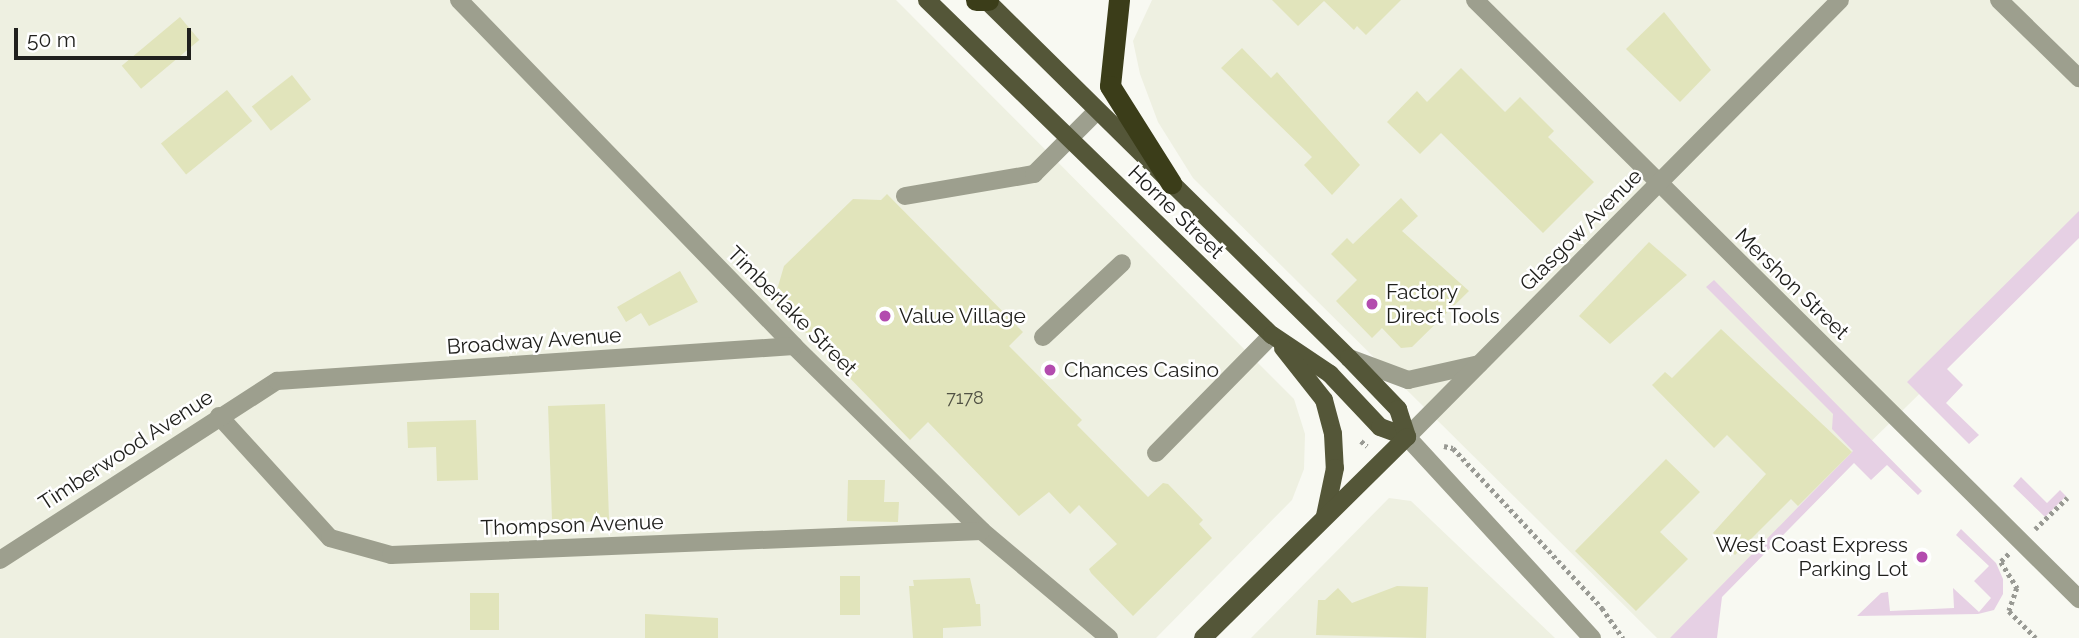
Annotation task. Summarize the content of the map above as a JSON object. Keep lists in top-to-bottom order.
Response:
{
  "streets": {
    "main road": ["Horne Street", "Glasgow Avenue"],
    "street": [
      "Mershon Street",
      "Timberlake Street",
      "Broadway Avenue",
      "Timberwood Avenue",
      "Thompson Avenue"
    ]
  },
  "crossings": [
    ["Horne Street", "Glasgow Avenue"],
    ["Glasgow Avenue", "Mershon Street"],
    ["Timberlake Street", "Broadway Avenue"],
    ["Timberlake Street", "Thompson Avenue"],
    ["Broadway Avenue", "Timberwood Avenue"],
    ["Timberwood Avenue", "Thompson Avenue"]
  ],
  "places": [
    "Factory Direct Tools",
    "Value Village",
    "Chances Casino",
    "West Coast Express Parking Lot"
  ],
  "house_numbers": ["7178"],
  "scale_bar": "50 m"
}
